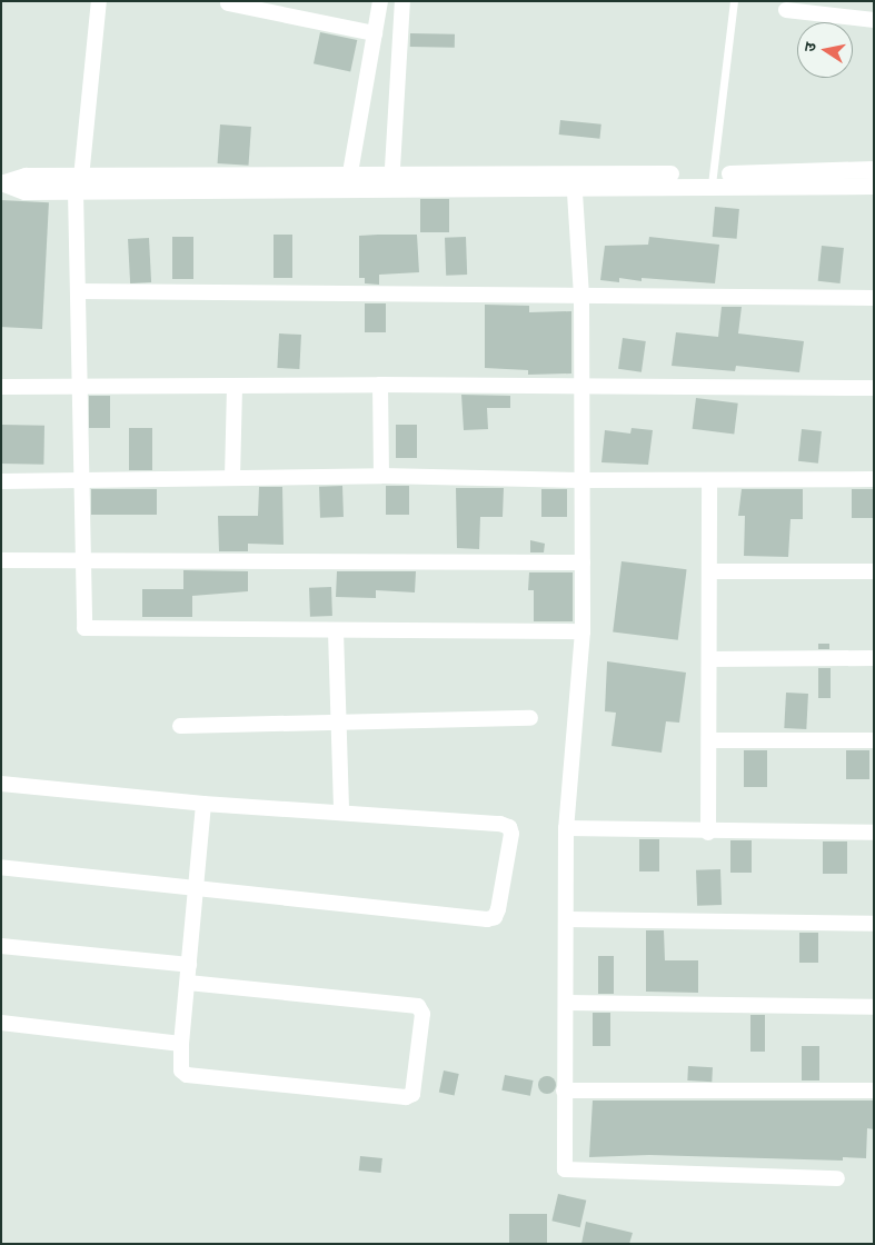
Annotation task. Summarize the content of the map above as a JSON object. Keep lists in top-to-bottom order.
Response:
{
  "north": "left"
}
